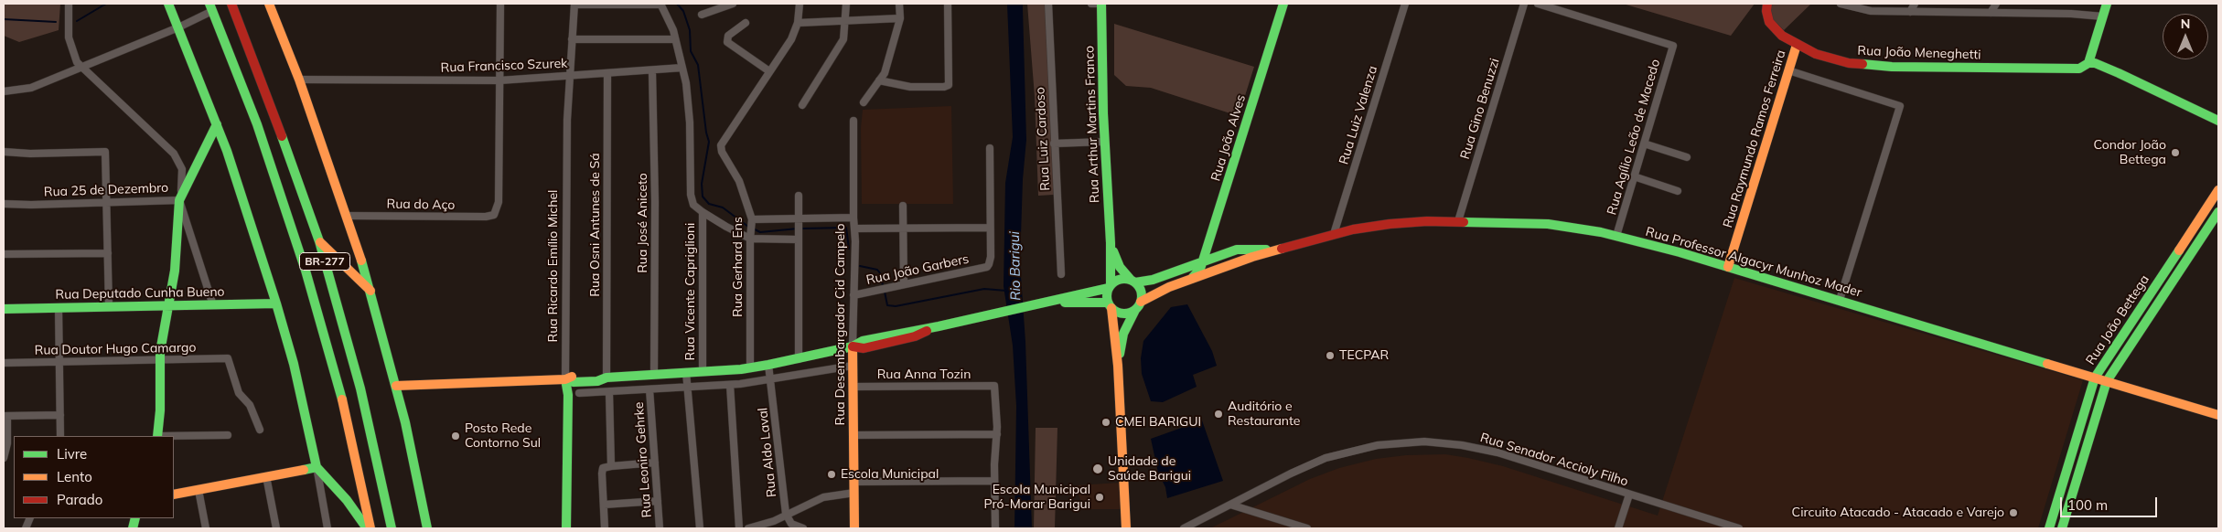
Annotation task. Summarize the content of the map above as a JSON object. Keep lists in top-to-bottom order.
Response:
{
  "streets": {
    "main road": [
      "Rua João Meneghetti",
      "Rua Arthur Martins Franco",
      "Rua João Alves",
      "Rua Raymundo Ramos Ferreira",
      "Rua 25 de Dezembro",
      "BR-277",
      "Rua Professor Algacyr Munhoz Mader",
      "Rua Ricardo Emílio Michel",
      "Rua Deputado Cunha Bueno",
      "Rua João Bettega",
      "Rua Desembargador Cid Campelo"
    ],
    "street": [
      "Rua Francisco Szurek",
      "Rua Gino Benuzzi",
      "Rua Luiz Valenza",
      "Rua Agílio Leão de Macedo",
      "Rua Luiz Cardoso",
      "Rua do Aço",
      "Rua José Aniceto",
      "Rua Osni Antunes de Sá",
      "Rua Gerhard Ens",
      "Rua João Garbers",
      "Rua Vicente Capriglioni",
      "Rua Doutor Hugo Camargo",
      "Rua Anna Tozin",
      "Rua Aldo Laval",
      "Rua Leoniro Gehrke",
      "Rua Senador Accioly Filho"
    ]
  },
  "crossings": [
    ["Rua João Meneghetti", "Rua Raymundo Ramos Ferreira"],
    ["Rua Francisco Szurek", "Rua do Aço"],
    ["Rua Francisco Szurek", "Rua José Aniceto"],
    ["Rua Francisco Szurek", "Rua Osni Antunes de Sá"],
    ["Rua Francisco Szurek", "Rua Ricardo Emílio Michel"],
    ["Rua Gino Benuzzi", "Rua Professor Algacyr Munhoz Mader"],
    ["Rua Luiz Valenza", "Rua Professor Algacyr Munhoz Mader"],
    ["Rua Arthur Martins Franco", "Rua Professor Algacyr Munhoz Mader"],
    ["Rua Agílio Leão de Macedo", "Rua Professor Algacyr Munhoz Mader"],
    ["Rua João Alves", "Rua Professor Algacyr Munhoz Mader"],
    ["Rua Raymundo Ramos Ferreira", "Rua Professor Algacyr Munhoz Mader"],
    ["Rua Professor Algacyr Munhoz Mader", "Rua João Bettega"],
    ["Rua João Garbers", "Rua Desembargador Cid Campelo"],
    ["Rua Desembargador Cid Campelo", "Rua Anna Tozin"]
  ],
  "water": ["Rio Barigui"],
  "places": [
    "Condor João Bettega",
    "TECPAR",
    "Auditório e Restaurante",
    "CMEI BARIGUI",
    "Posto Rede Contorno Sul",
    "Unidade de Saúde Barigui",
    "Escola Municipal",
    "Escola Municipal Pró-Morar Barigui",
    "Circuito Atacado - Atacado e Varejo"
  ],
  "legend": ["Livre", "Lento", "Parado"],
  "scale_bar": "100 m",
  "north": "top"
}
